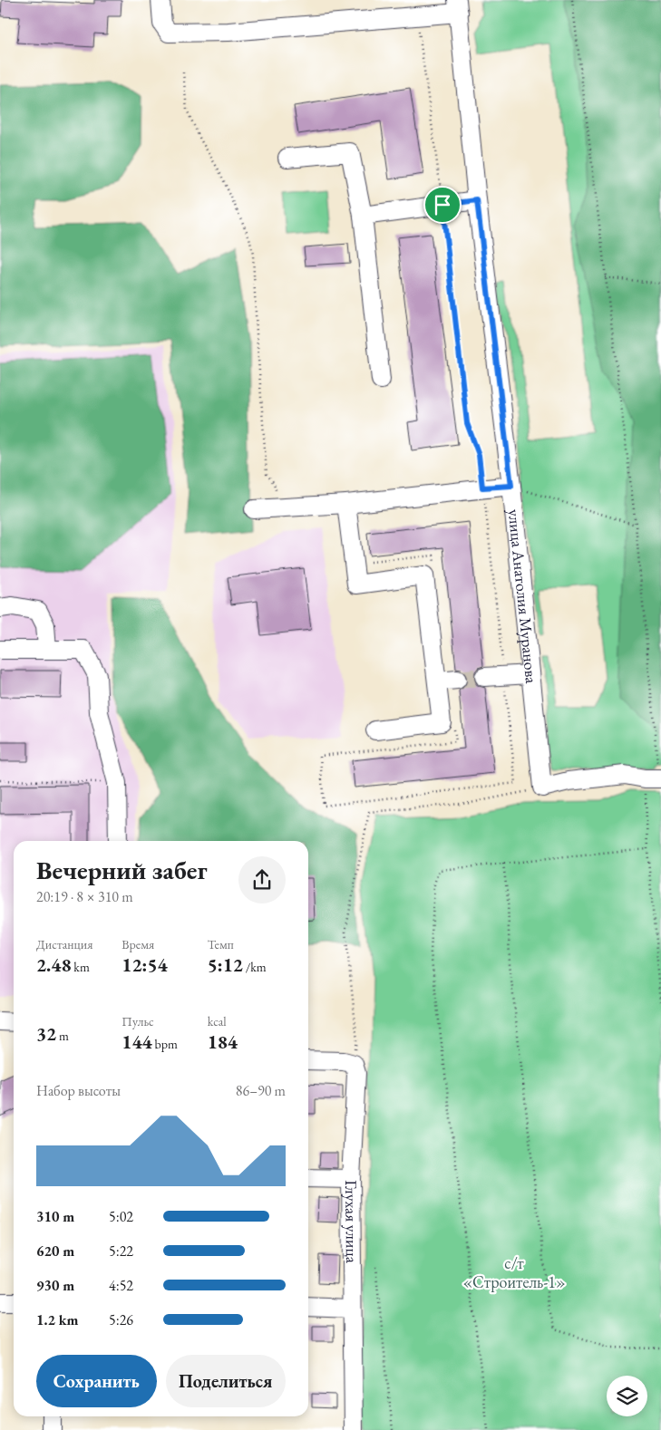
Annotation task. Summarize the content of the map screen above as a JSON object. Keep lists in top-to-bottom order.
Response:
{
  "streets": {
    "street": ["улица Анатолия Муранова", "Глухая улица"]
  },
  "parks": ["с/т «Строитель-1»"],
  "page": {
    "heading": ["Вечерний забег", "20:19 · 8 × 310 m"],
    "stats": [
      ["Дистанция", "2.48 km"],
      ["Время", "12:54"],
      ["Темп", "5:12 /km"],
      ["32 m"],
      ["Пульс", "144 bpm"],
      ["kcal", "184"]
    ],
    "chart": ["Набор высоты", "86–90 m"],
    "list": [
      {
        "name": "310 m",
        "note": "5:02"
      },
      {
        "name": "620 m",
        "note": "5:22"
      },
      {
        "name": "930 m",
        "note": "4:52"
      },
      {
        "name": "1.2 km",
        "note": "5:26"
      }
    ],
    "buttons": ["Сохранить", "Поделиться"]
  }
}
